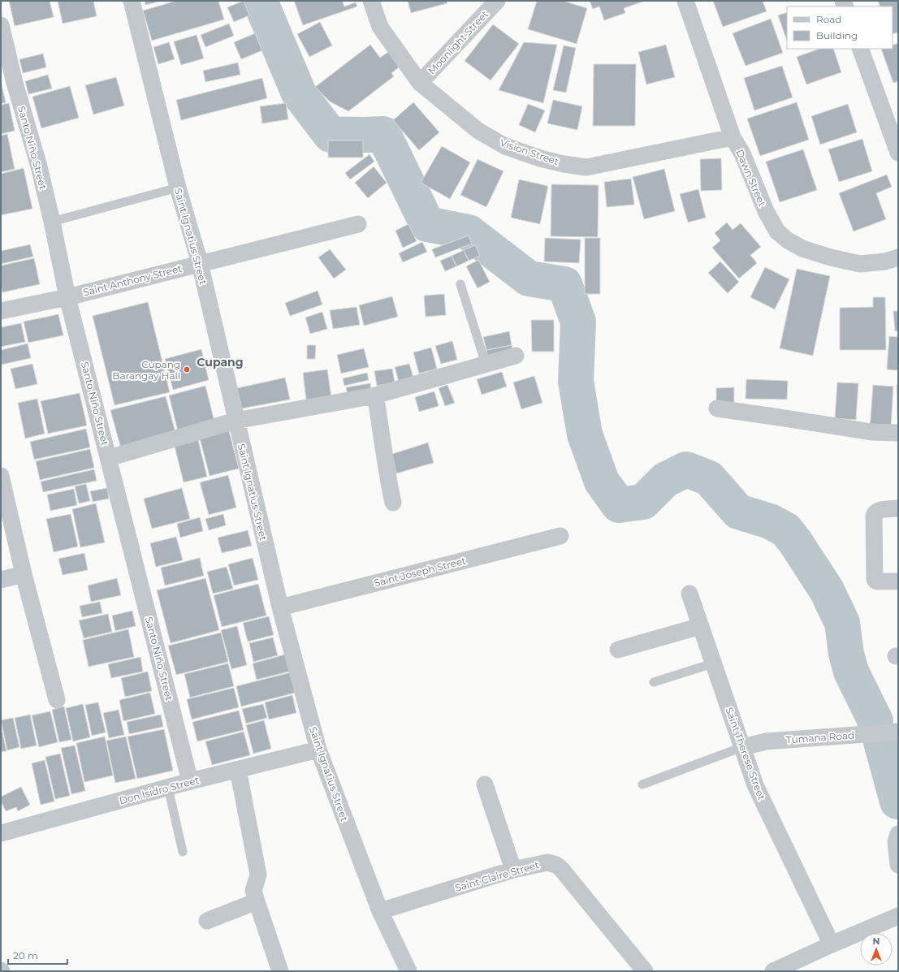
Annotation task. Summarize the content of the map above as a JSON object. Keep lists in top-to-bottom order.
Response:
{
  "streets": {
    "street": [
      "Moonlight Street",
      "Santo Niño Street",
      "Vision Street",
      "Dawn Street",
      "Saint Ignatius Street",
      "Saint Anthony Street",
      "Saint Joseph Street",
      "Tumana Road",
      "Saint Therese Street",
      "Don Isidro Street",
      "Saint Claire Street"
    ]
  },
  "crossings": [
    ["Moonlight Street", "Vision Street"],
    ["Santo Niño Street", "Saint Anthony Street"],
    ["Santo Niño Street", "Don Isidro Street"],
    ["Vision Street", "Dawn Street"],
    ["Saint Ignatius Street", "Saint Anthony Street"],
    ["Saint Ignatius Street", "Saint Joseph Street"],
    ["Saint Ignatius Street", "Don Isidro Street"],
    ["Saint Ignatius Street", "Saint Claire Street"],
    ["Tumana Road", "Saint Therese Street"]
  ],
  "districts": ["Cupang"],
  "places": ["Cupang Barangay Hall"],
  "legend": ["Road", "Building"],
  "scale_bar": "20 m",
  "north": "top"
}
